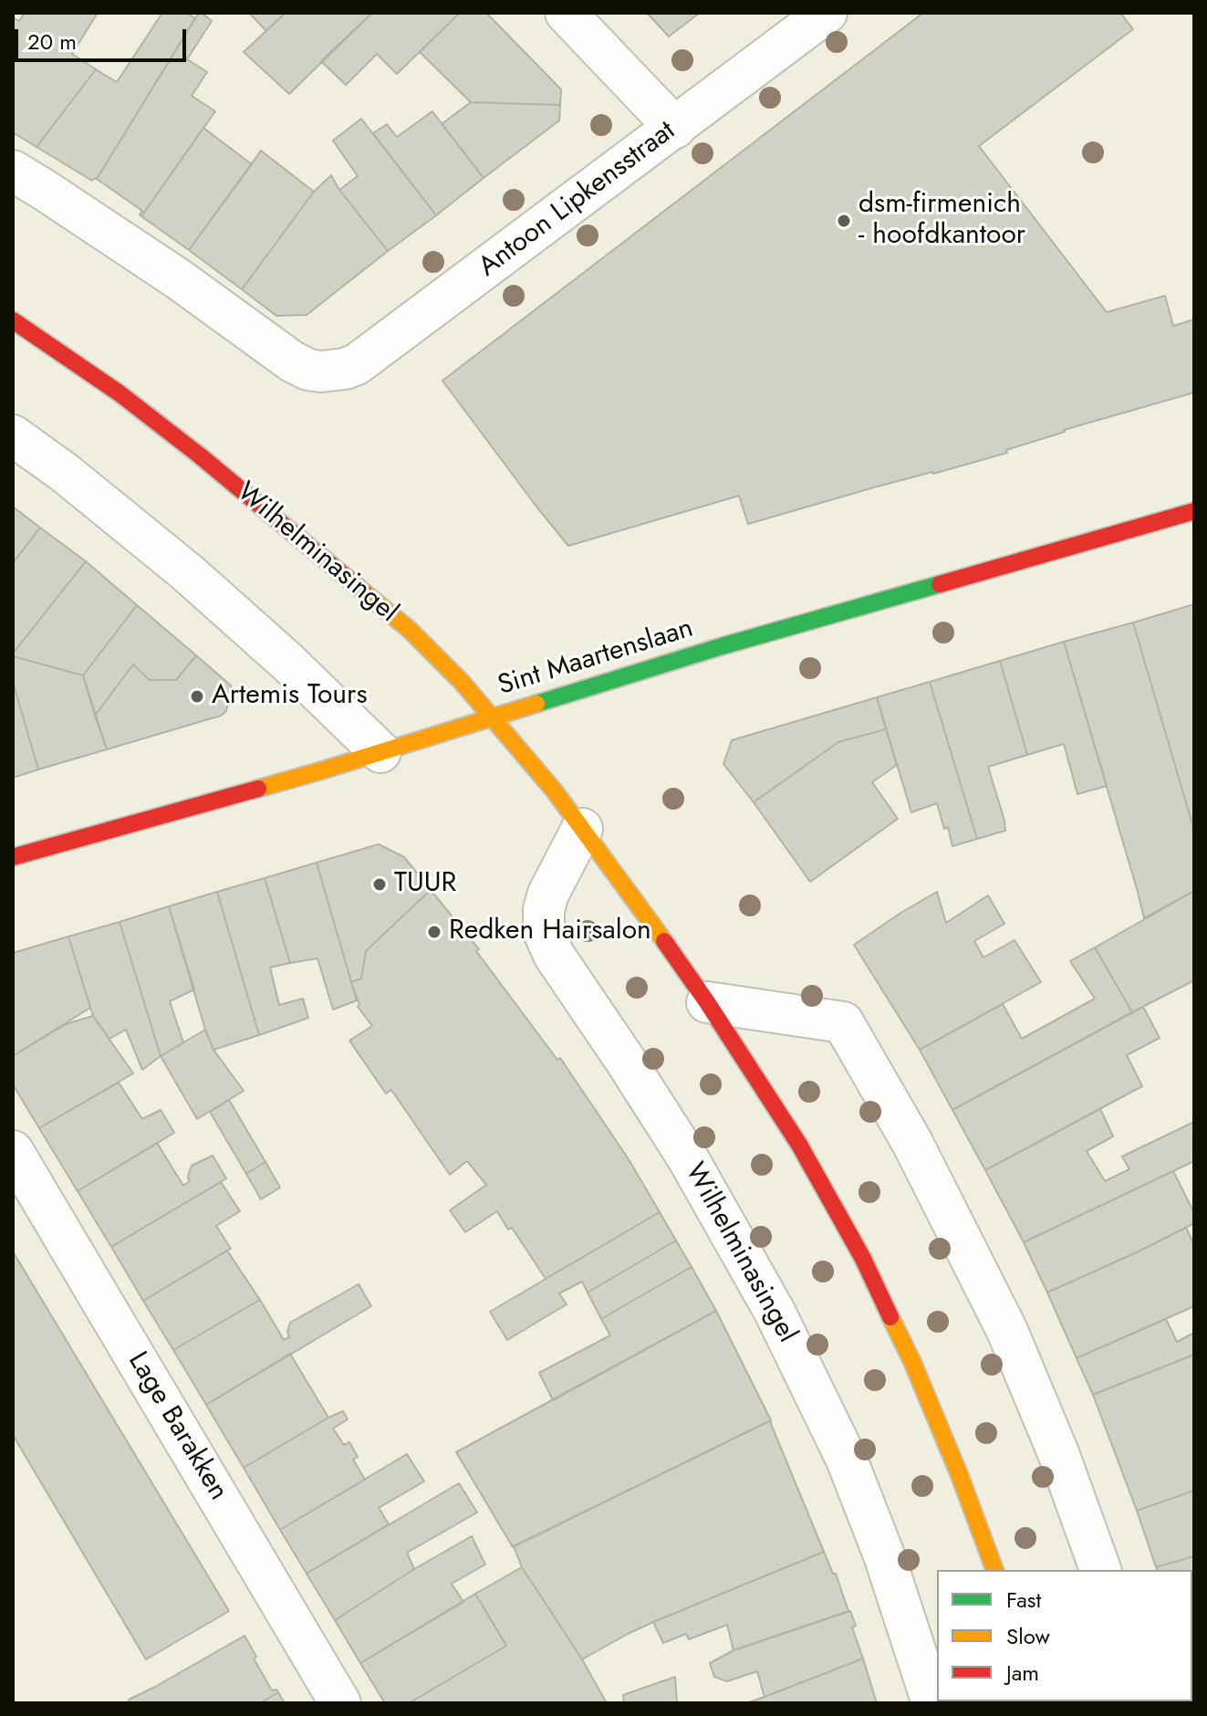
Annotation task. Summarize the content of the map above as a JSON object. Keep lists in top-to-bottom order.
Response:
{
  "streets": {
    "street": [
      "Antoon Lipkensstraat",
      "Wilhelminasingel",
      "Sint Maartenslaan",
      "Lage Barakken"
    ]
  },
  "crossings": [
    ["Wilhelminasingel", "Sint Maartenslaan"]
  ],
  "places": [
    "dsm-firmenich - hoofdkantoor",
    "Artemis Tours",
    "TUUR",
    "Redken Hairsalon"
  ],
  "legend": ["Fast", "Slow", "Jam"],
  "scale_bar": "20 m"
}
